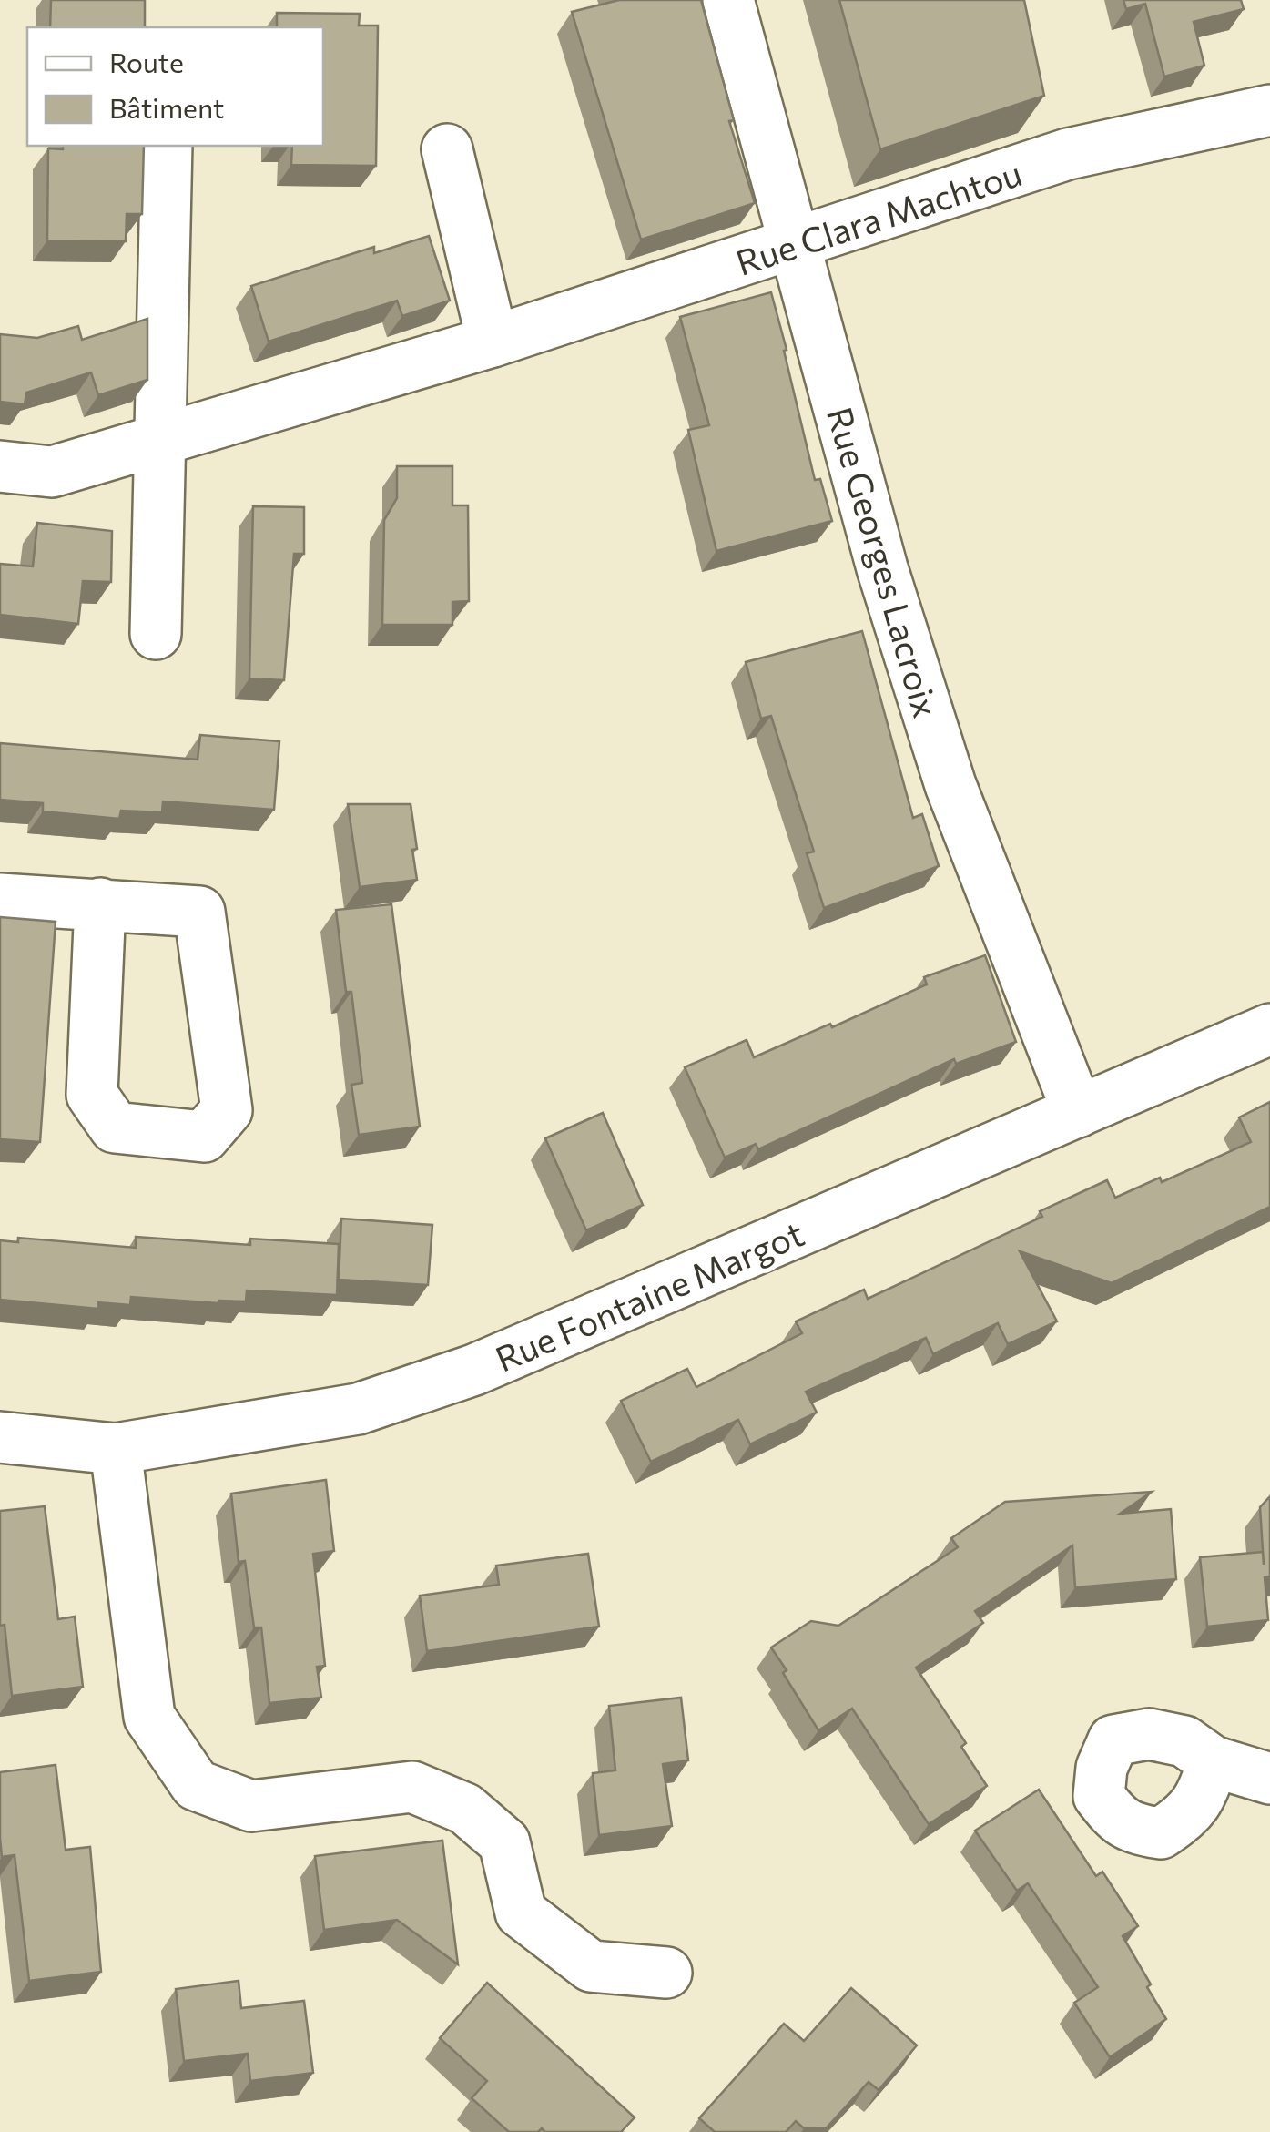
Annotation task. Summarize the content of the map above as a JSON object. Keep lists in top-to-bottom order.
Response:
{
  "streets": {
    "street": ["Rue Clara Machtou", "Rue Georges Lacroix", "Rue Fontaine Margot"]
  },
  "crossings": [
    ["Rue Clara Machtou", "Rue Georges Lacroix"],
    ["Rue Georges Lacroix", "Rue Fontaine Margot"]
  ],
  "legend": ["Route", "Bâtiment"]
}
